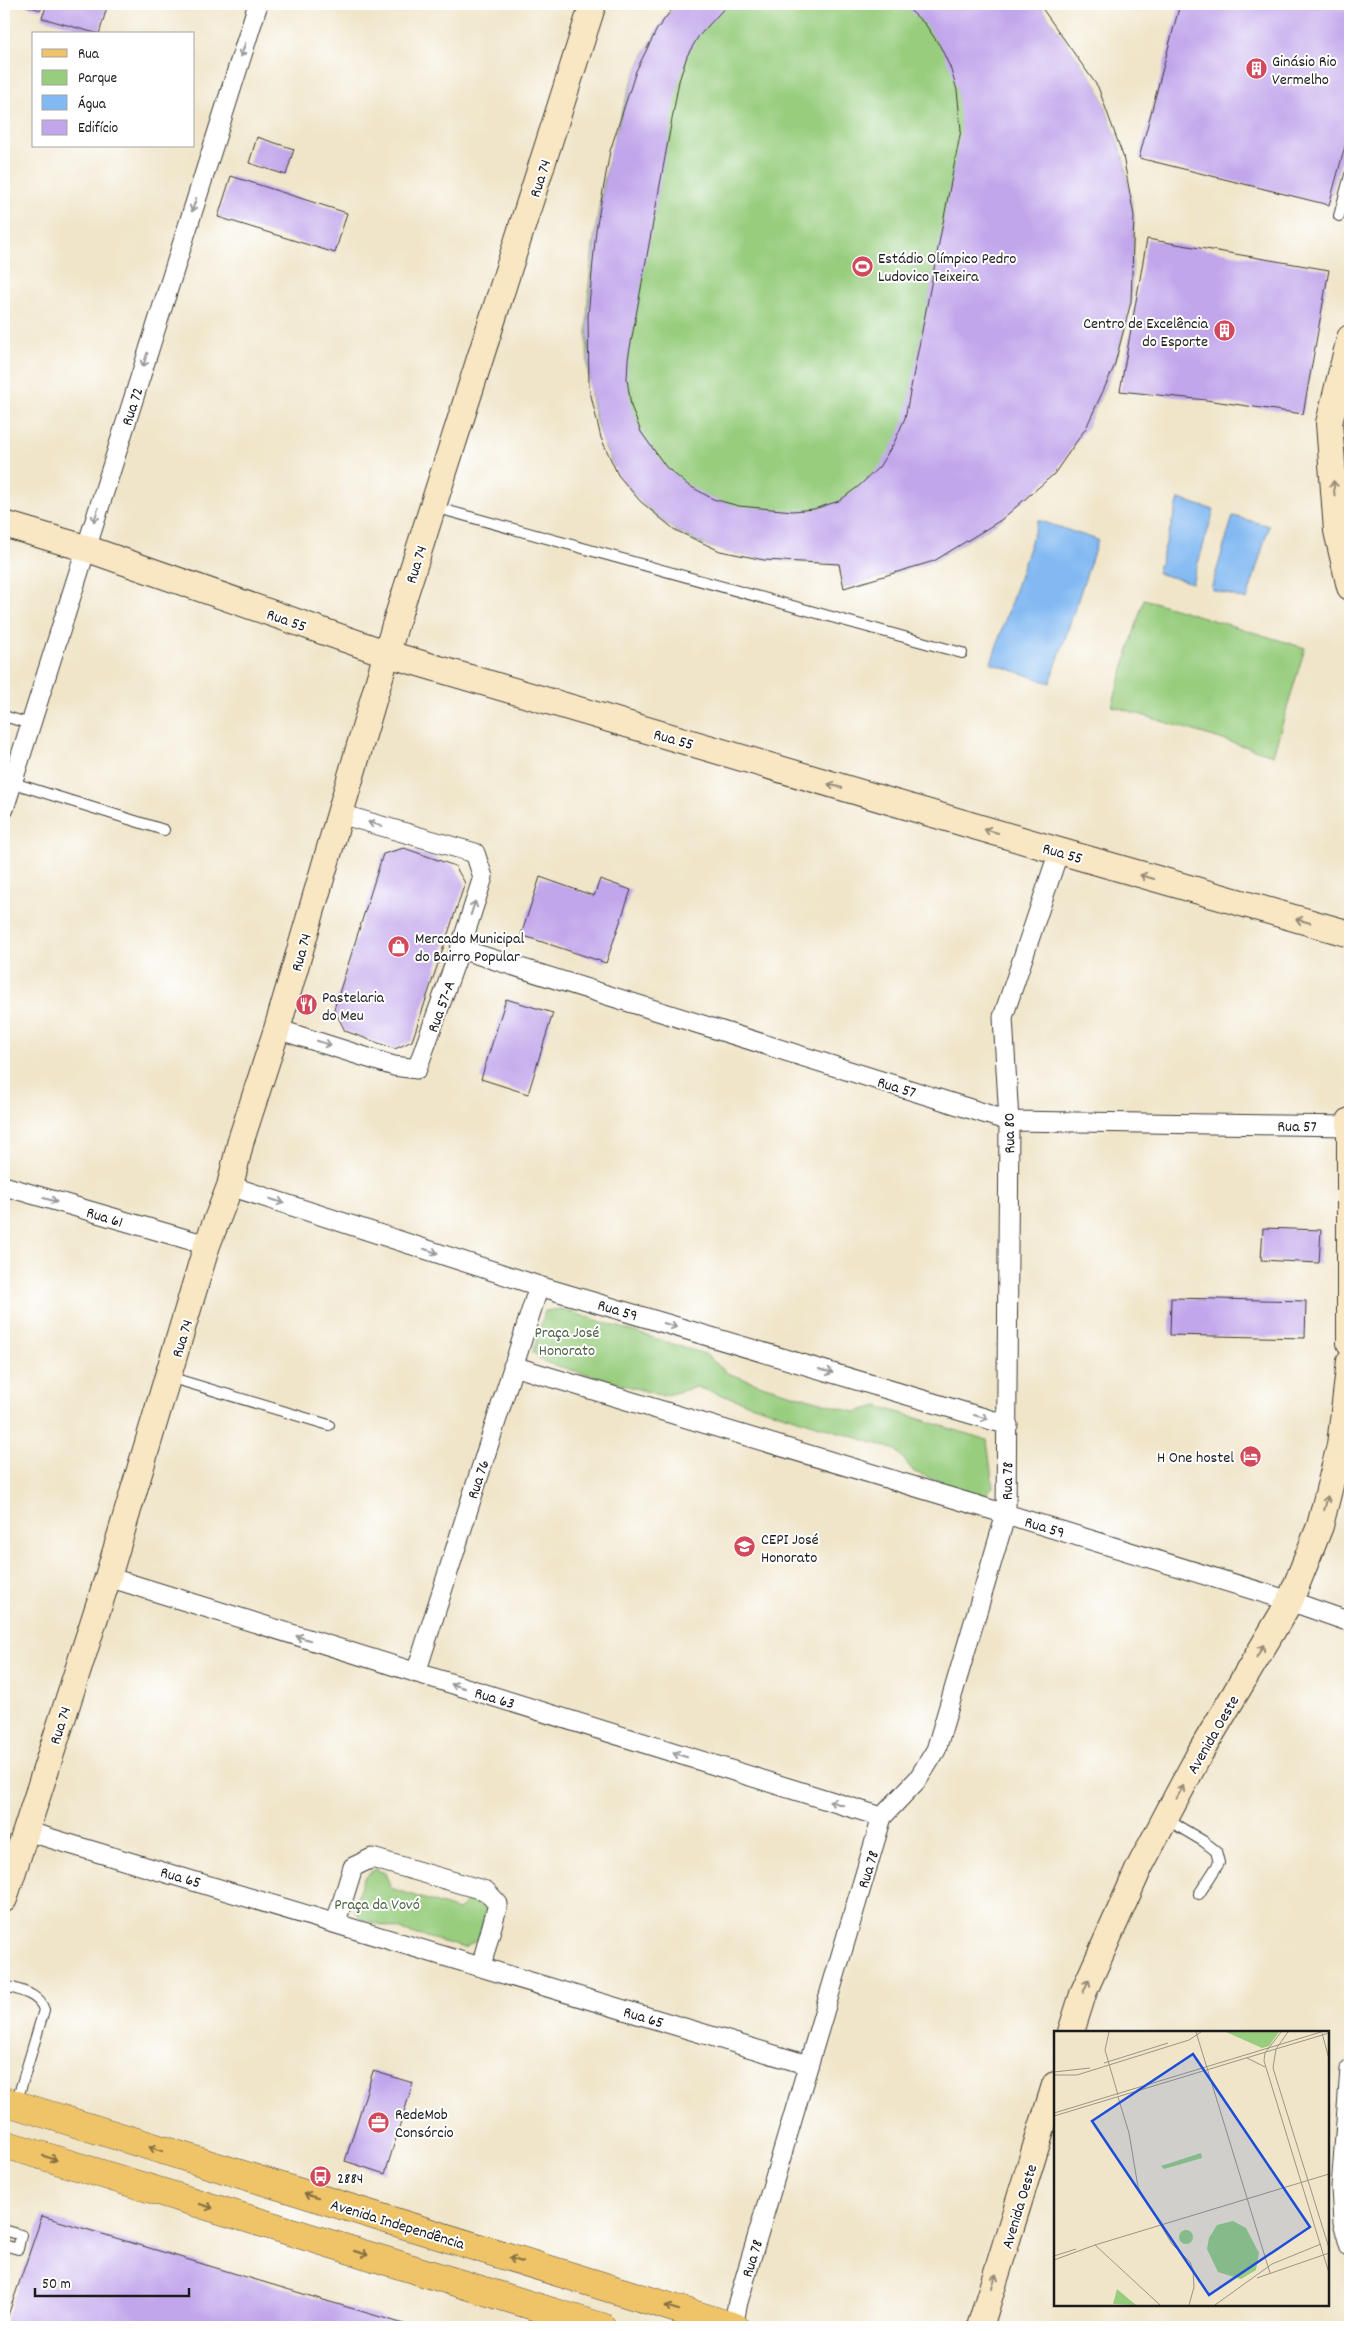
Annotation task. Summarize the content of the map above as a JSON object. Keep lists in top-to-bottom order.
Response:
{
  "streets": {
    "main road": ["Avenida Independência"],
    "street": [
      "Rua 74",
      "Rua 72",
      "Rua 55",
      "Rua 57-A",
      "Rua 57",
      "Rua 80",
      "Rua 61",
      "Rua 59",
      "Rua 76",
      "Rua 78",
      "Rua 63",
      "Avenida Oeste",
      "Rua 65"
    ]
  },
  "crossings": [
    ["Rua 74", "Rua 55"],
    ["Rua 74", "Rua 57-A"],
    ["Rua 74", "Rua 61"],
    ["Rua 74", "Rua 59"],
    ["Rua 74", "Rua 63"],
    ["Rua 74", "Rua 65"],
    ["Rua 72", "Rua 55"],
    ["Rua 55", "Rua 80"],
    ["Rua 57-A", "Rua 57"],
    ["Rua 57", "Rua 80"],
    ["Rua 80", "Rua 59"],
    ["Rua 80", "Rua 78"],
    ["Rua 59", "Rua 76"],
    ["Rua 59", "Rua 78"],
    ["Rua 59", "Avenida Oeste"],
    ["Rua 76", "Rua 63"],
    ["Rua 78", "Rua 63"],
    ["Rua 78", "Rua 65"],
    ["Rua 78", "Avenida Independência"]
  ],
  "one_way": [
    "Rua 72",
    "Rua 55",
    "Rua 61",
    "Rua 63",
    "Avenida Oeste"
  ],
  "parks": ["Praça José Honorato", "Praça da Vovó"],
  "places": {
    "building": ["Ginásio Rio Vermelho", "Centro de Excelência do Esporte"],
    "sports": ["Estádio Olímpico Pedro Ludovico Teixeira"],
    "shop": ["Mercado Municipal do Bairro Popular"],
    "restaurant": ["Pastelaria do Meu"],
    "hotel": ["H One hostel"],
    "school or university": ["CEPI José Honorato"],
    "office": ["RedeMob Consórcio"],
    "bus stop": ["2884"]
  },
  "legend": [
    "Rua",
    "Parque",
    "Água",
    "Edifício"
  ],
  "scale_bar": "50 m"
}
